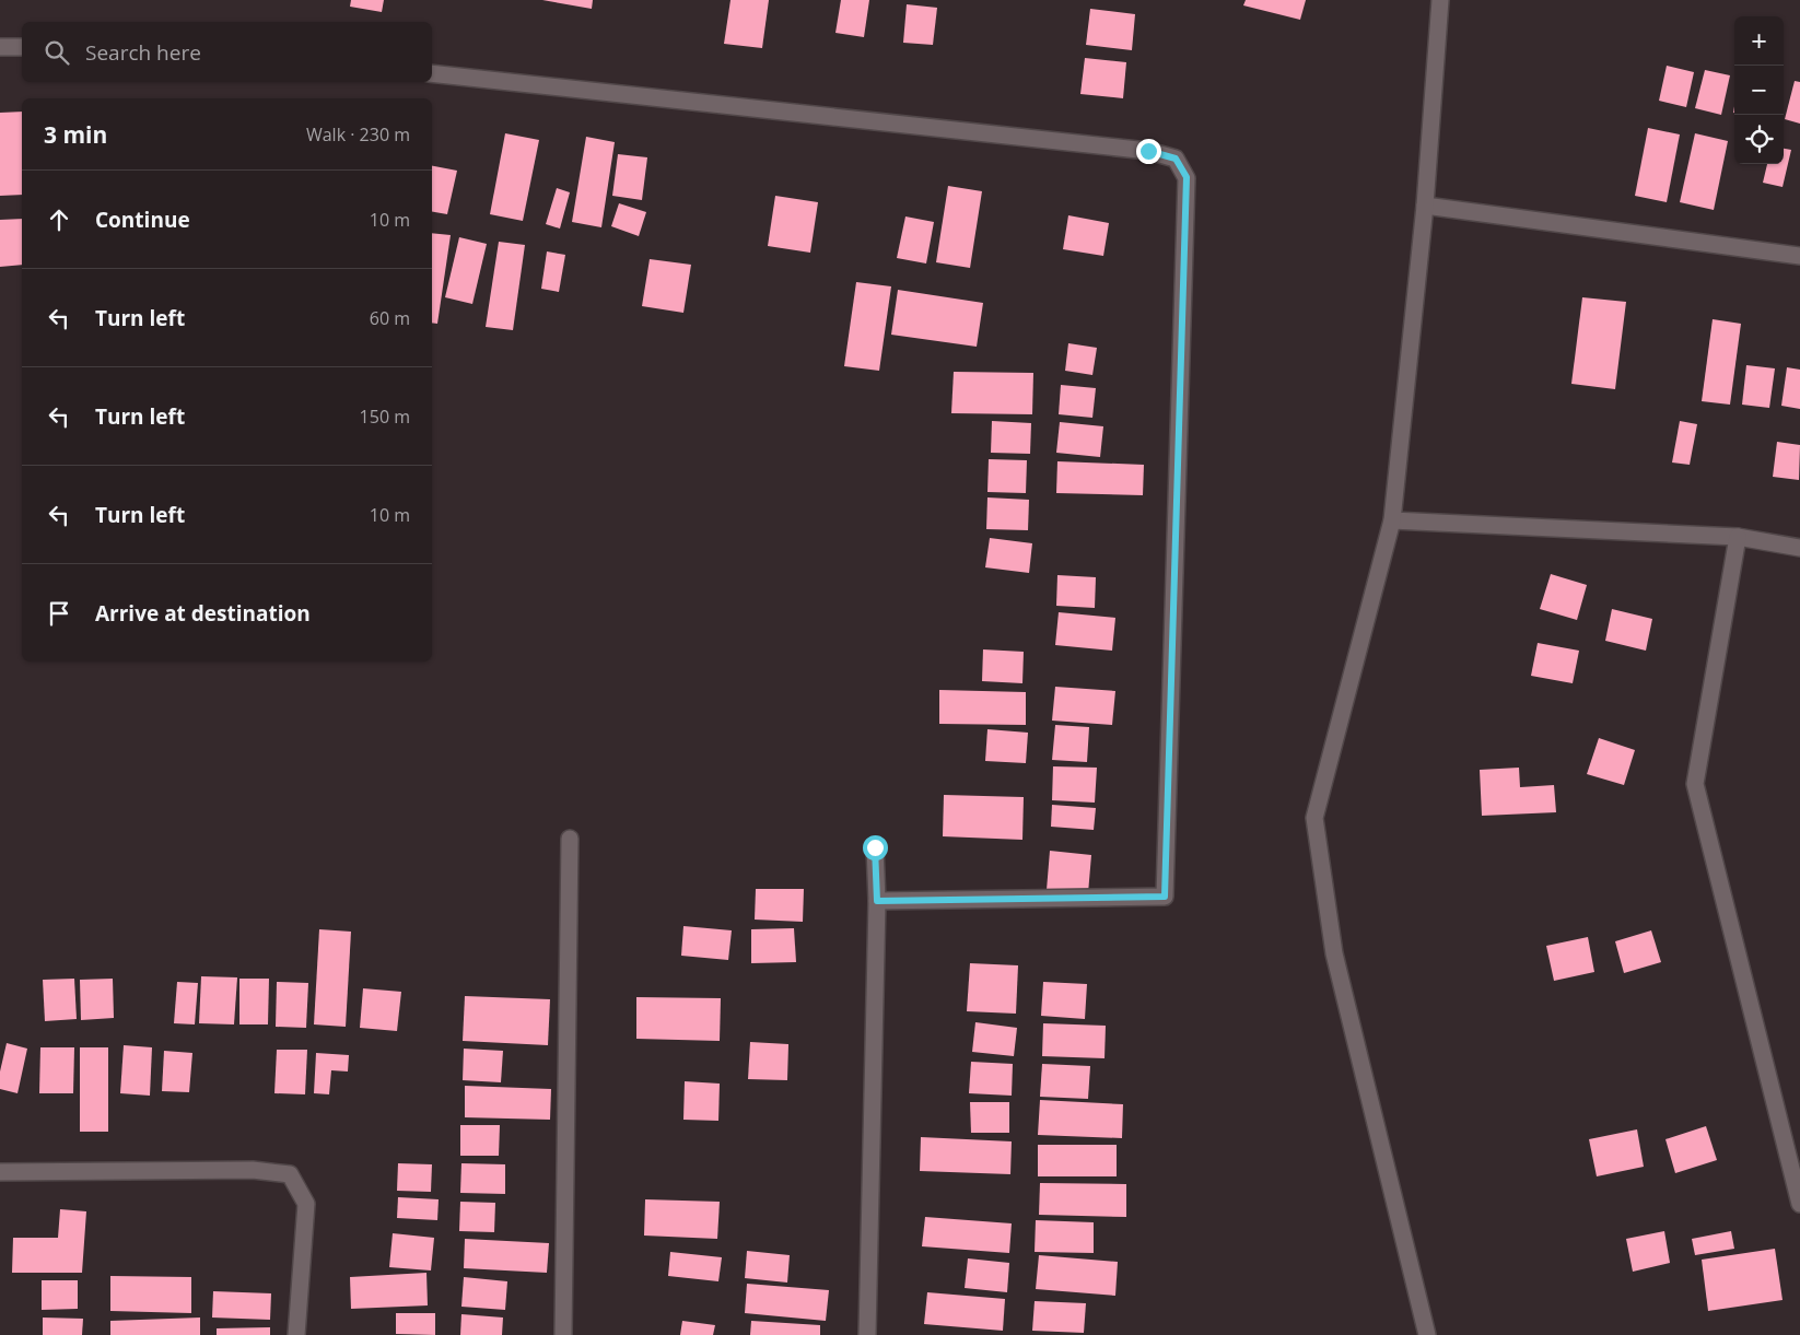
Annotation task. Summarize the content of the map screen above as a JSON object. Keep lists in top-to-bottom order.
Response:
{
  "page": {
    "map_buttons": ["+", "−"],
    "search": "Search here",
    "heading": ["3 min", "Walk · 230 m"],
    "list": [
      ["Continue", "10 m"],
      ["Turn left", "60 m"],
      ["Turn left", "150 m"],
      ["Turn left", "10 m"],
      "Arrive at destination"
    ]
  }
}
